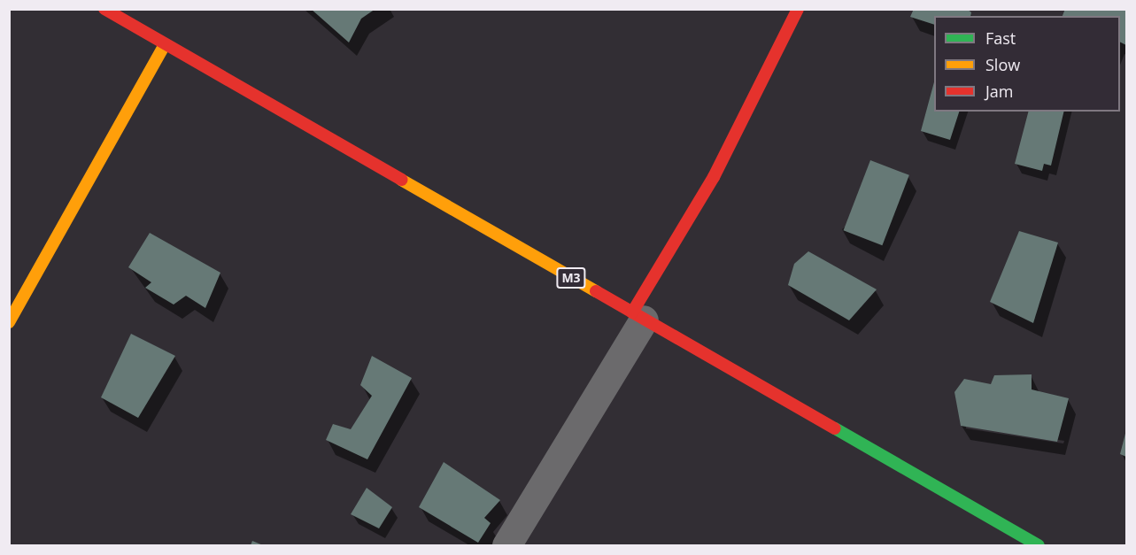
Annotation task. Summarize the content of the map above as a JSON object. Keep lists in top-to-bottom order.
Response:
{
  "streets": {
    "main road": ["M3"]
  },
  "legend": ["Fast", "Slow", "Jam"]
}
